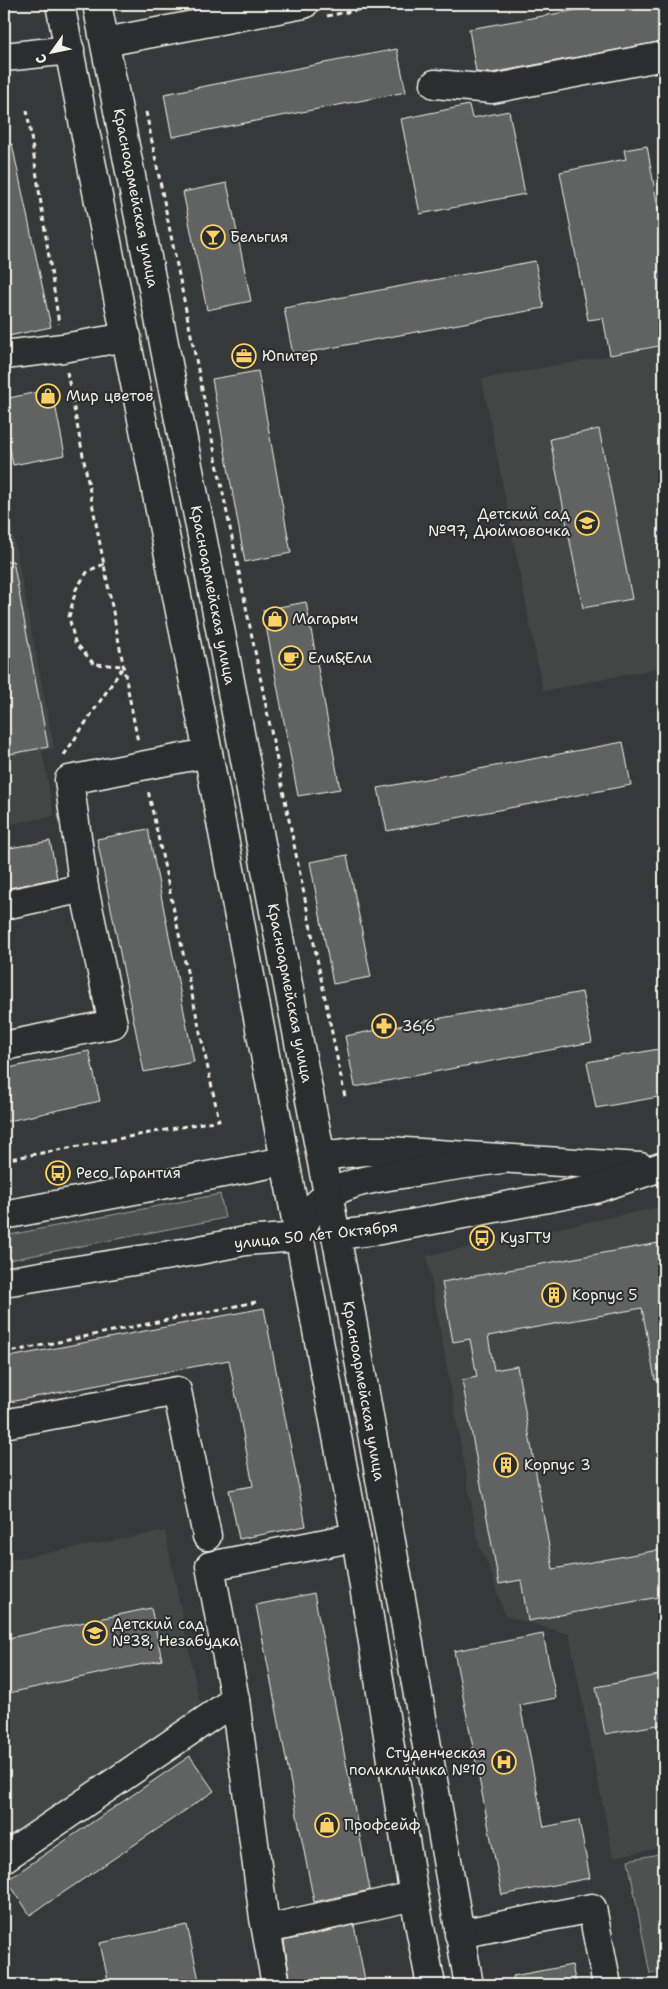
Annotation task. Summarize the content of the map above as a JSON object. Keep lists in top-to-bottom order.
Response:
{
  "streets": {
    "main road": ["Красноармейская улица", "улица 50 лет Октября"]
  },
  "crossings": [
    ["Красноармейская улица", "улица 50 лет Октября"]
  ],
  "places": {
    "bar": ["Бельгия"],
    "office": ["Юпитер"],
    "shop": ["Мир цветов", "Магарыч", "Профсейф"],
    "school or university": ["Детский сад №97, Дюймовочка", "Детский сад №38, Незабудка"],
    "cafe": ["Ели&Ели"],
    "pharmacy": ["36,6"],
    "bus stop": ["Ресо Гарантия", "КузГТУ"],
    "building": ["Корпус 5", "Корпус 3"],
    "hospital": ["Студенческая поликлиника №10"]
  },
  "north": "bottom left"
}
